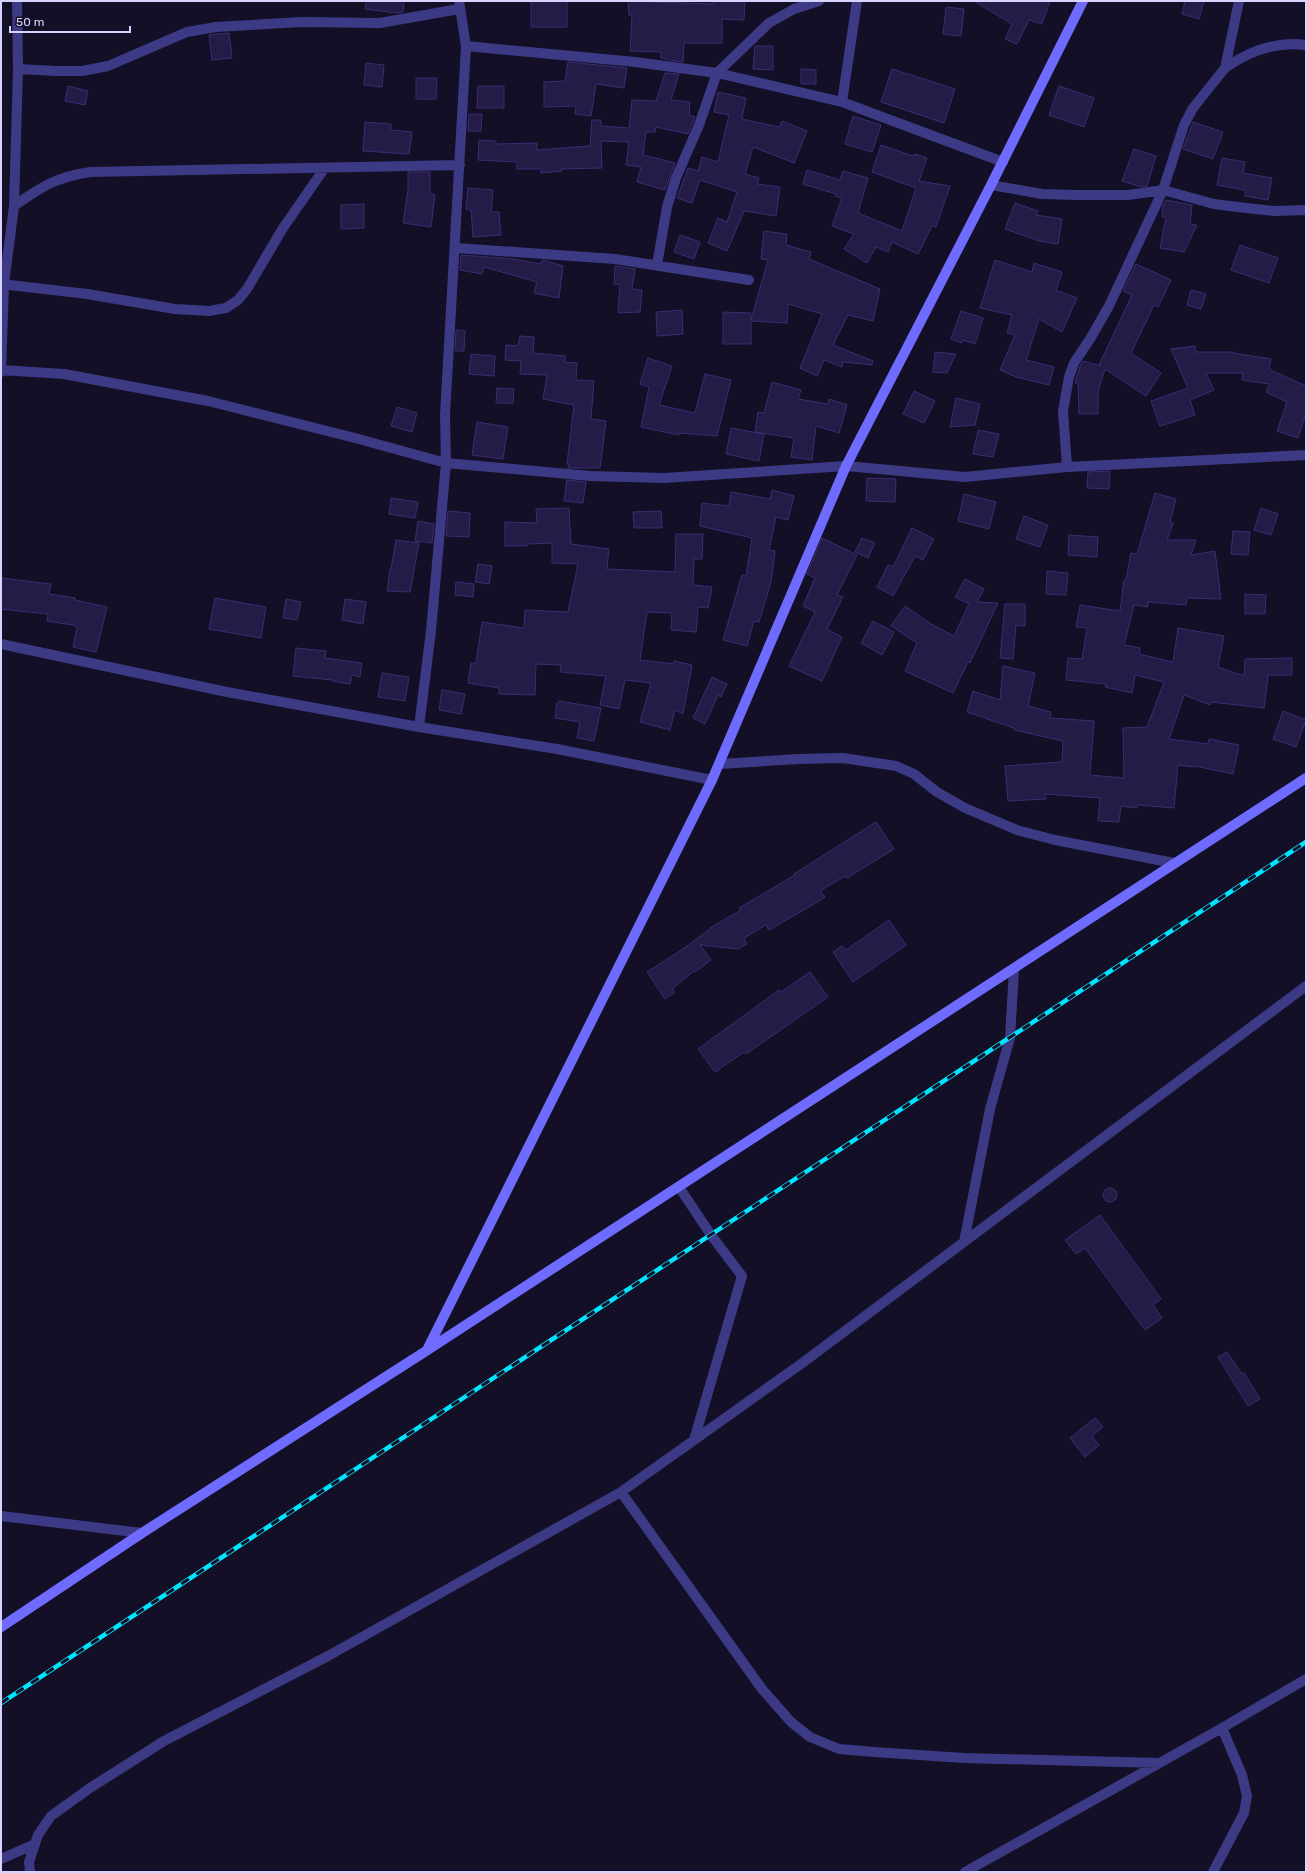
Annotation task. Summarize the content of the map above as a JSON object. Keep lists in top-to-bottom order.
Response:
{
  "scale_bar": "50 m"
}
